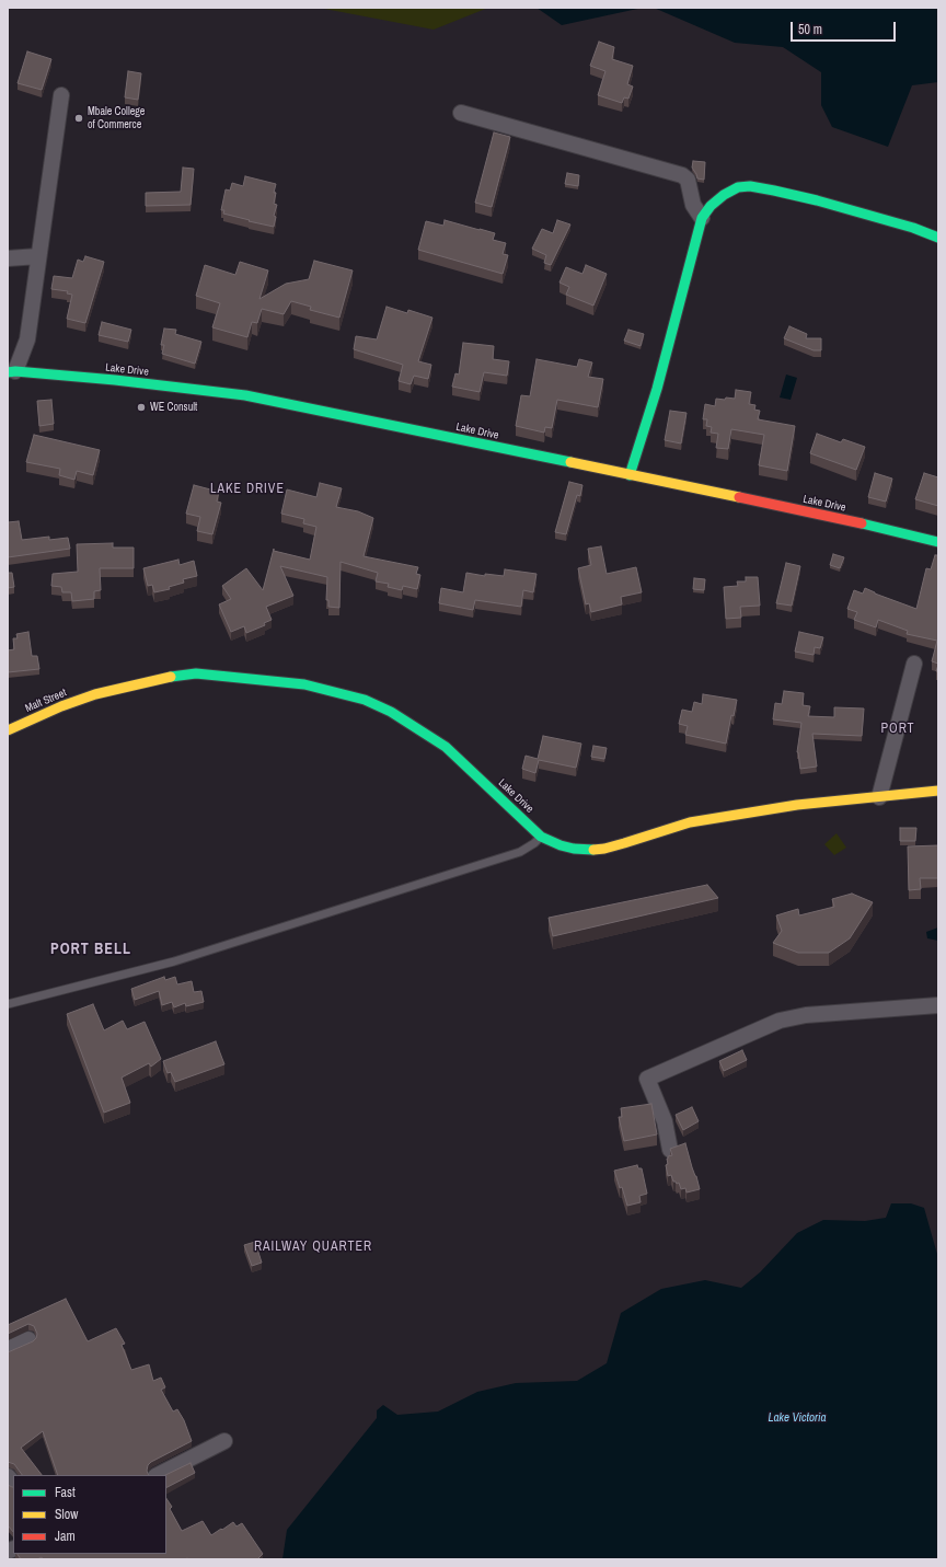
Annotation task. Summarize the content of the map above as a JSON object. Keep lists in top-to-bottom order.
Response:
{
  "streets": {
    "street": ["Lake Drive", "Malt Street"]
  },
  "crossings": [
    ["Lake Drive", "Malt Street"]
  ],
  "districts": [
    "LAKE DRIVE",
    "PORT",
    "PORT BELL",
    "RAILWAY QUARTER"
  ],
  "water": ["Lake Victoria"],
  "places": ["Mbale College of Commerce", "WE Consult"],
  "legend": ["Fast", "Slow", "Jam"],
  "scale_bar": "50 m"
}
